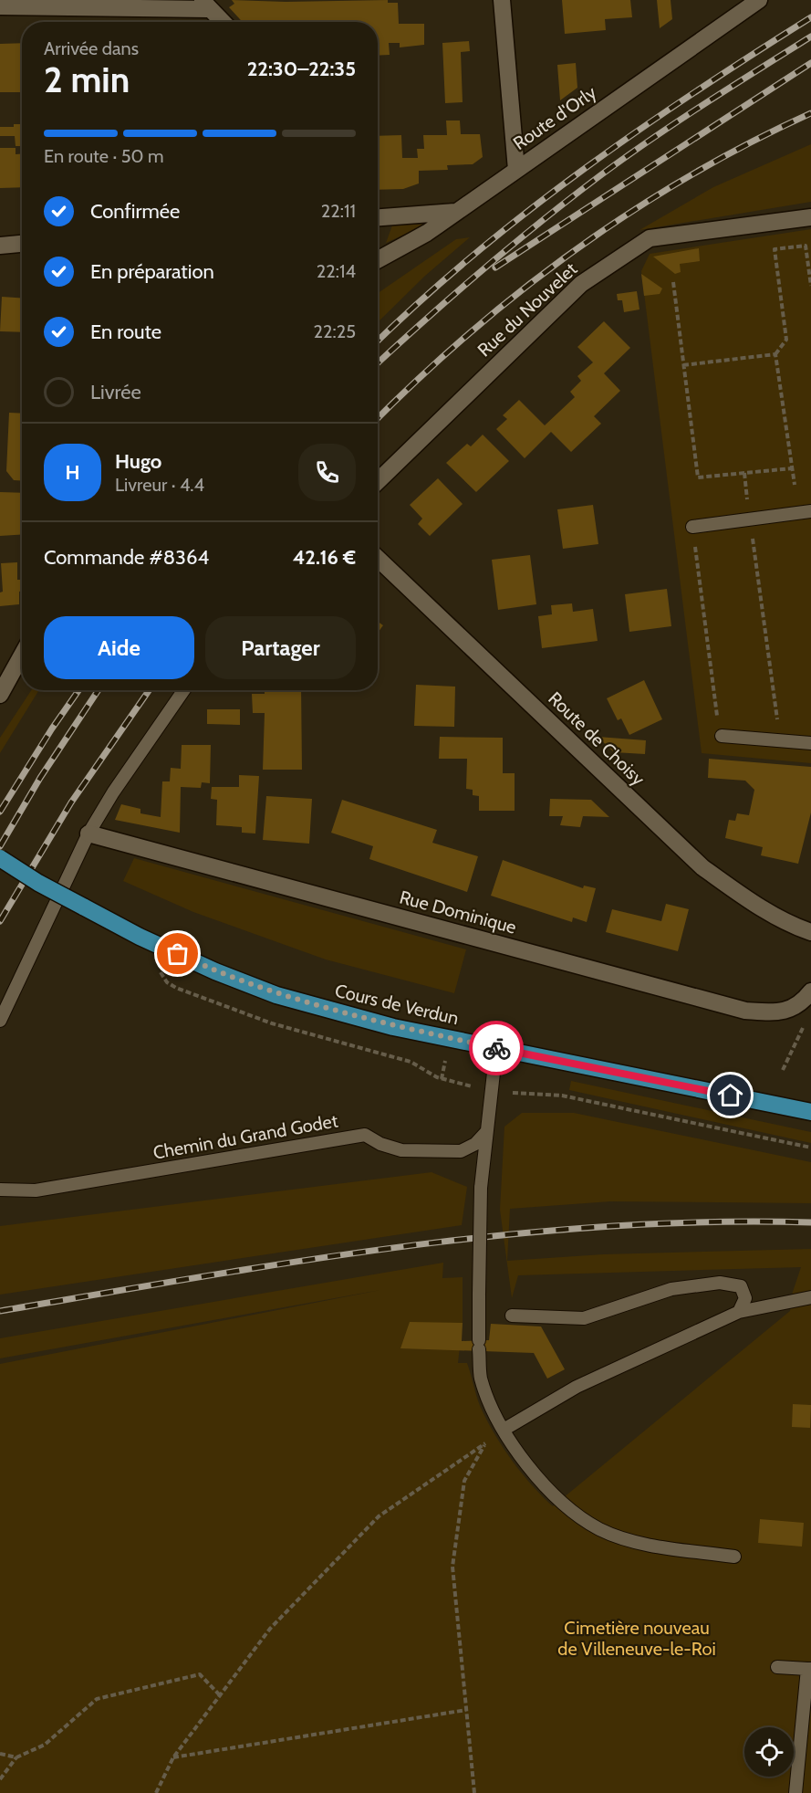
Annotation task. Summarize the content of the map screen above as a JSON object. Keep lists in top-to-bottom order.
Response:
{
  "streets": {
    "main road": ["Cours de Verdun"],
    "street": [
      "Route d'Orly",
      "Rue du Nouvelet",
      "Route de Choisy",
      "Rue Dominique"
    ],
    "lane": ["Chemin du Grand Godet"]
  },
  "parks": ["Cimetière nouveau de Villeneuve-le-Roi"],
  "page": {
    "heading": ["2 min", "Arrivée dans", "22:30–22:35"],
    "panel": [
      "Hugo",
      "Livreur · 4.4",
      "Commande #8364",
      "42.16 €"
    ],
    "bar": "En route · 50 m",
    "list": [
      ["Confirmée", "22:11"],
      ["En préparation", "22:14"],
      ["En route", "22:25"],
      "Livrée"
    ],
    "round": "H",
    "buttons": ["Aide", "Partager"]
  }
}
